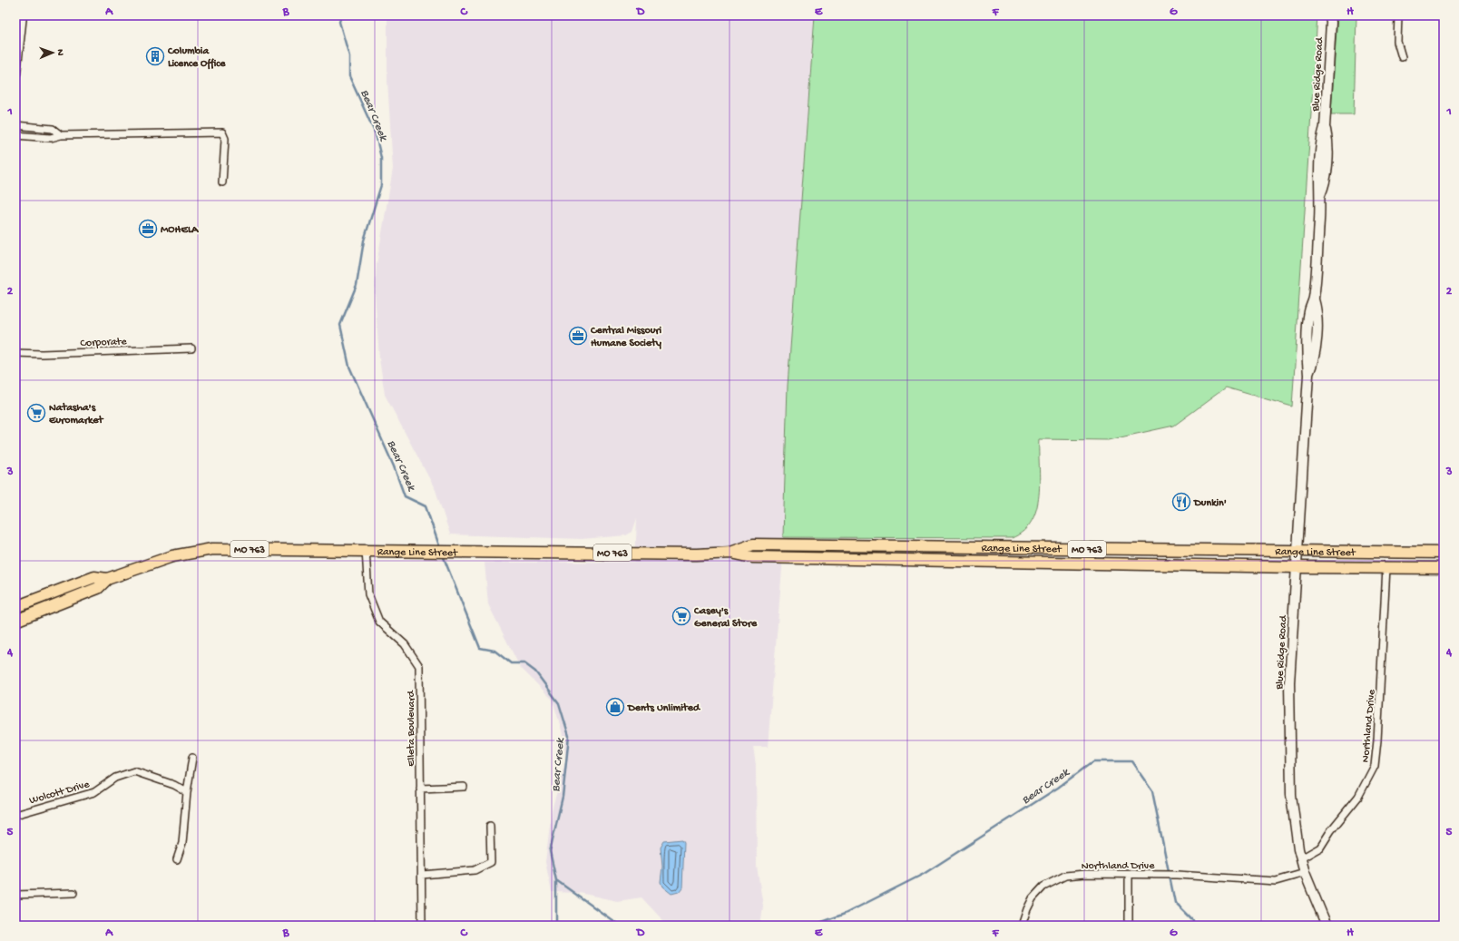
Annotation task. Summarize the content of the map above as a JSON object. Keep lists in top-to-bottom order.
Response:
{
  "streets": {
    "main road": ["Range Line Street", "MO 763"],
    "street": [
      "Blue Ridge Road",
      "Corporate",
      "Northland Drive",
      "Elleta Boulevard",
      "Wolcott Drive"
    ]
  },
  "crossings": [
    ["Blue Ridge Road", "Range Line Street"],
    ["Blue Ridge Road", "Northland Drive"],
    ["Range Line Street", "Northland Drive"],
    ["Range Line Street", "Elleta Boulevard"]
  ],
  "water": ["Bear Creek"],
  "places": {
    "building": ["Columbia Licence Office"],
    "office": ["MOHELA", "Central Missouri Humane Society"],
    "supermarket": ["Natasha's Euromarket", "Casey's General Store"],
    "restaurant": ["Dunkin'"],
    "shop": ["Dents Unlimited"]
  },
  "north": "right",
  "grid": {
    "columns": [
      "A",
      "B",
      "C",
      "D",
      "E",
      "F",
      "G",
      "H"
    ],
    "rows": [
      "1",
      "2",
      "3",
      "4",
      "5"
    ]
  }
}
